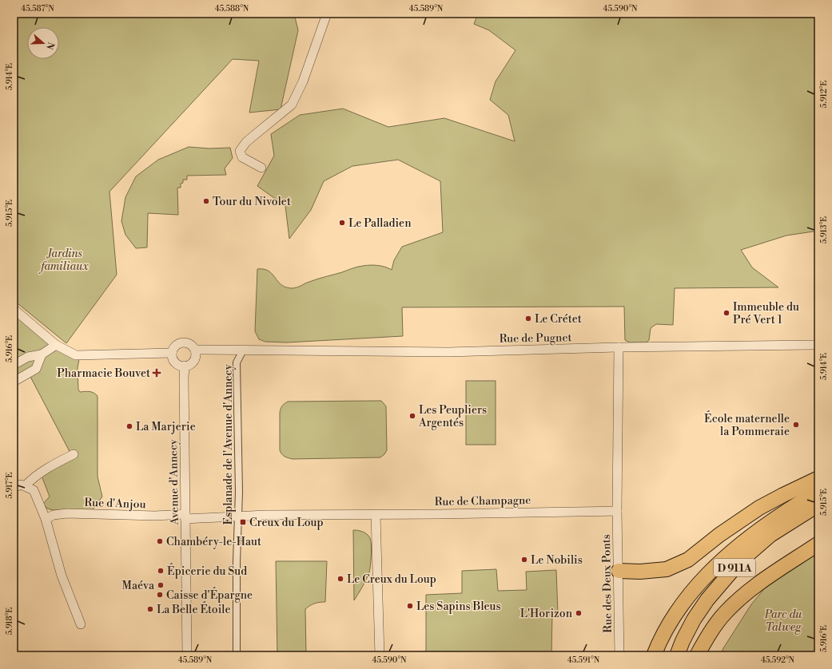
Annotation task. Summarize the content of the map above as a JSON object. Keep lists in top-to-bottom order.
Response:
{
  "streets": {
    "main road": ["D 911A"],
    "street": [
      "Rue de Pugnet",
      "Esplanade de l'Avenue d'Annecy",
      "Avenue d'Annecy",
      "Rue de Champagne",
      "Rue d'Anjou",
      "Rue des Deux Ponts"
    ]
  },
  "crossings": [
    ["Rue de Pugnet", "Esplanade de l'Avenue d'Annecy"],
    ["Esplanade de l'Avenue d'Annecy", "Rue de Champagne"],
    ["Avenue d'Annecy", "Rue de Champagne"],
    ["Avenue d'Annecy", "Rue d'Anjou"],
    ["Rue de Champagne", "Rue d'Anjou"],
    ["Rue de Champagne", "Rue des Deux Ponts"]
  ],
  "parks": ["Jardins familiaux", "Parc du Talweg"],
  "places": {
    "other": [
      "Tour du Nivolet",
      "Le Palladien",
      "Immeuble du Pré Vert 1",
      "Le Crétet",
      "Les Peupliers Argentés",
      "École maternelle la Pommeraie",
      "La Marjerie",
      "Chambéry-le-Haut",
      "Le Nobilis",
      "Épicerie du Sud",
      "Le Creux du Loup",
      "Maéva",
      "Caisse d'Épargne",
      "Les Sapins Bleus",
      "La Belle Étoile",
      "L'Horizon"
    ],
    "health": ["Pharmacie Bouvet"],
    "transit": ["Creux du Loup"]
  },
  "north": "right",
  "coordinates": [
    "45.587°N",
    "45.588°N",
    "45.589°N",
    "45.590°N",
    "5.914°E",
    "5.912°E",
    "5.915°E",
    "5.913°E",
    "5.916°E",
    "5.917°E",
    "5.918°E",
    "45.591°N",
    "45.592°N"
  ]
}
